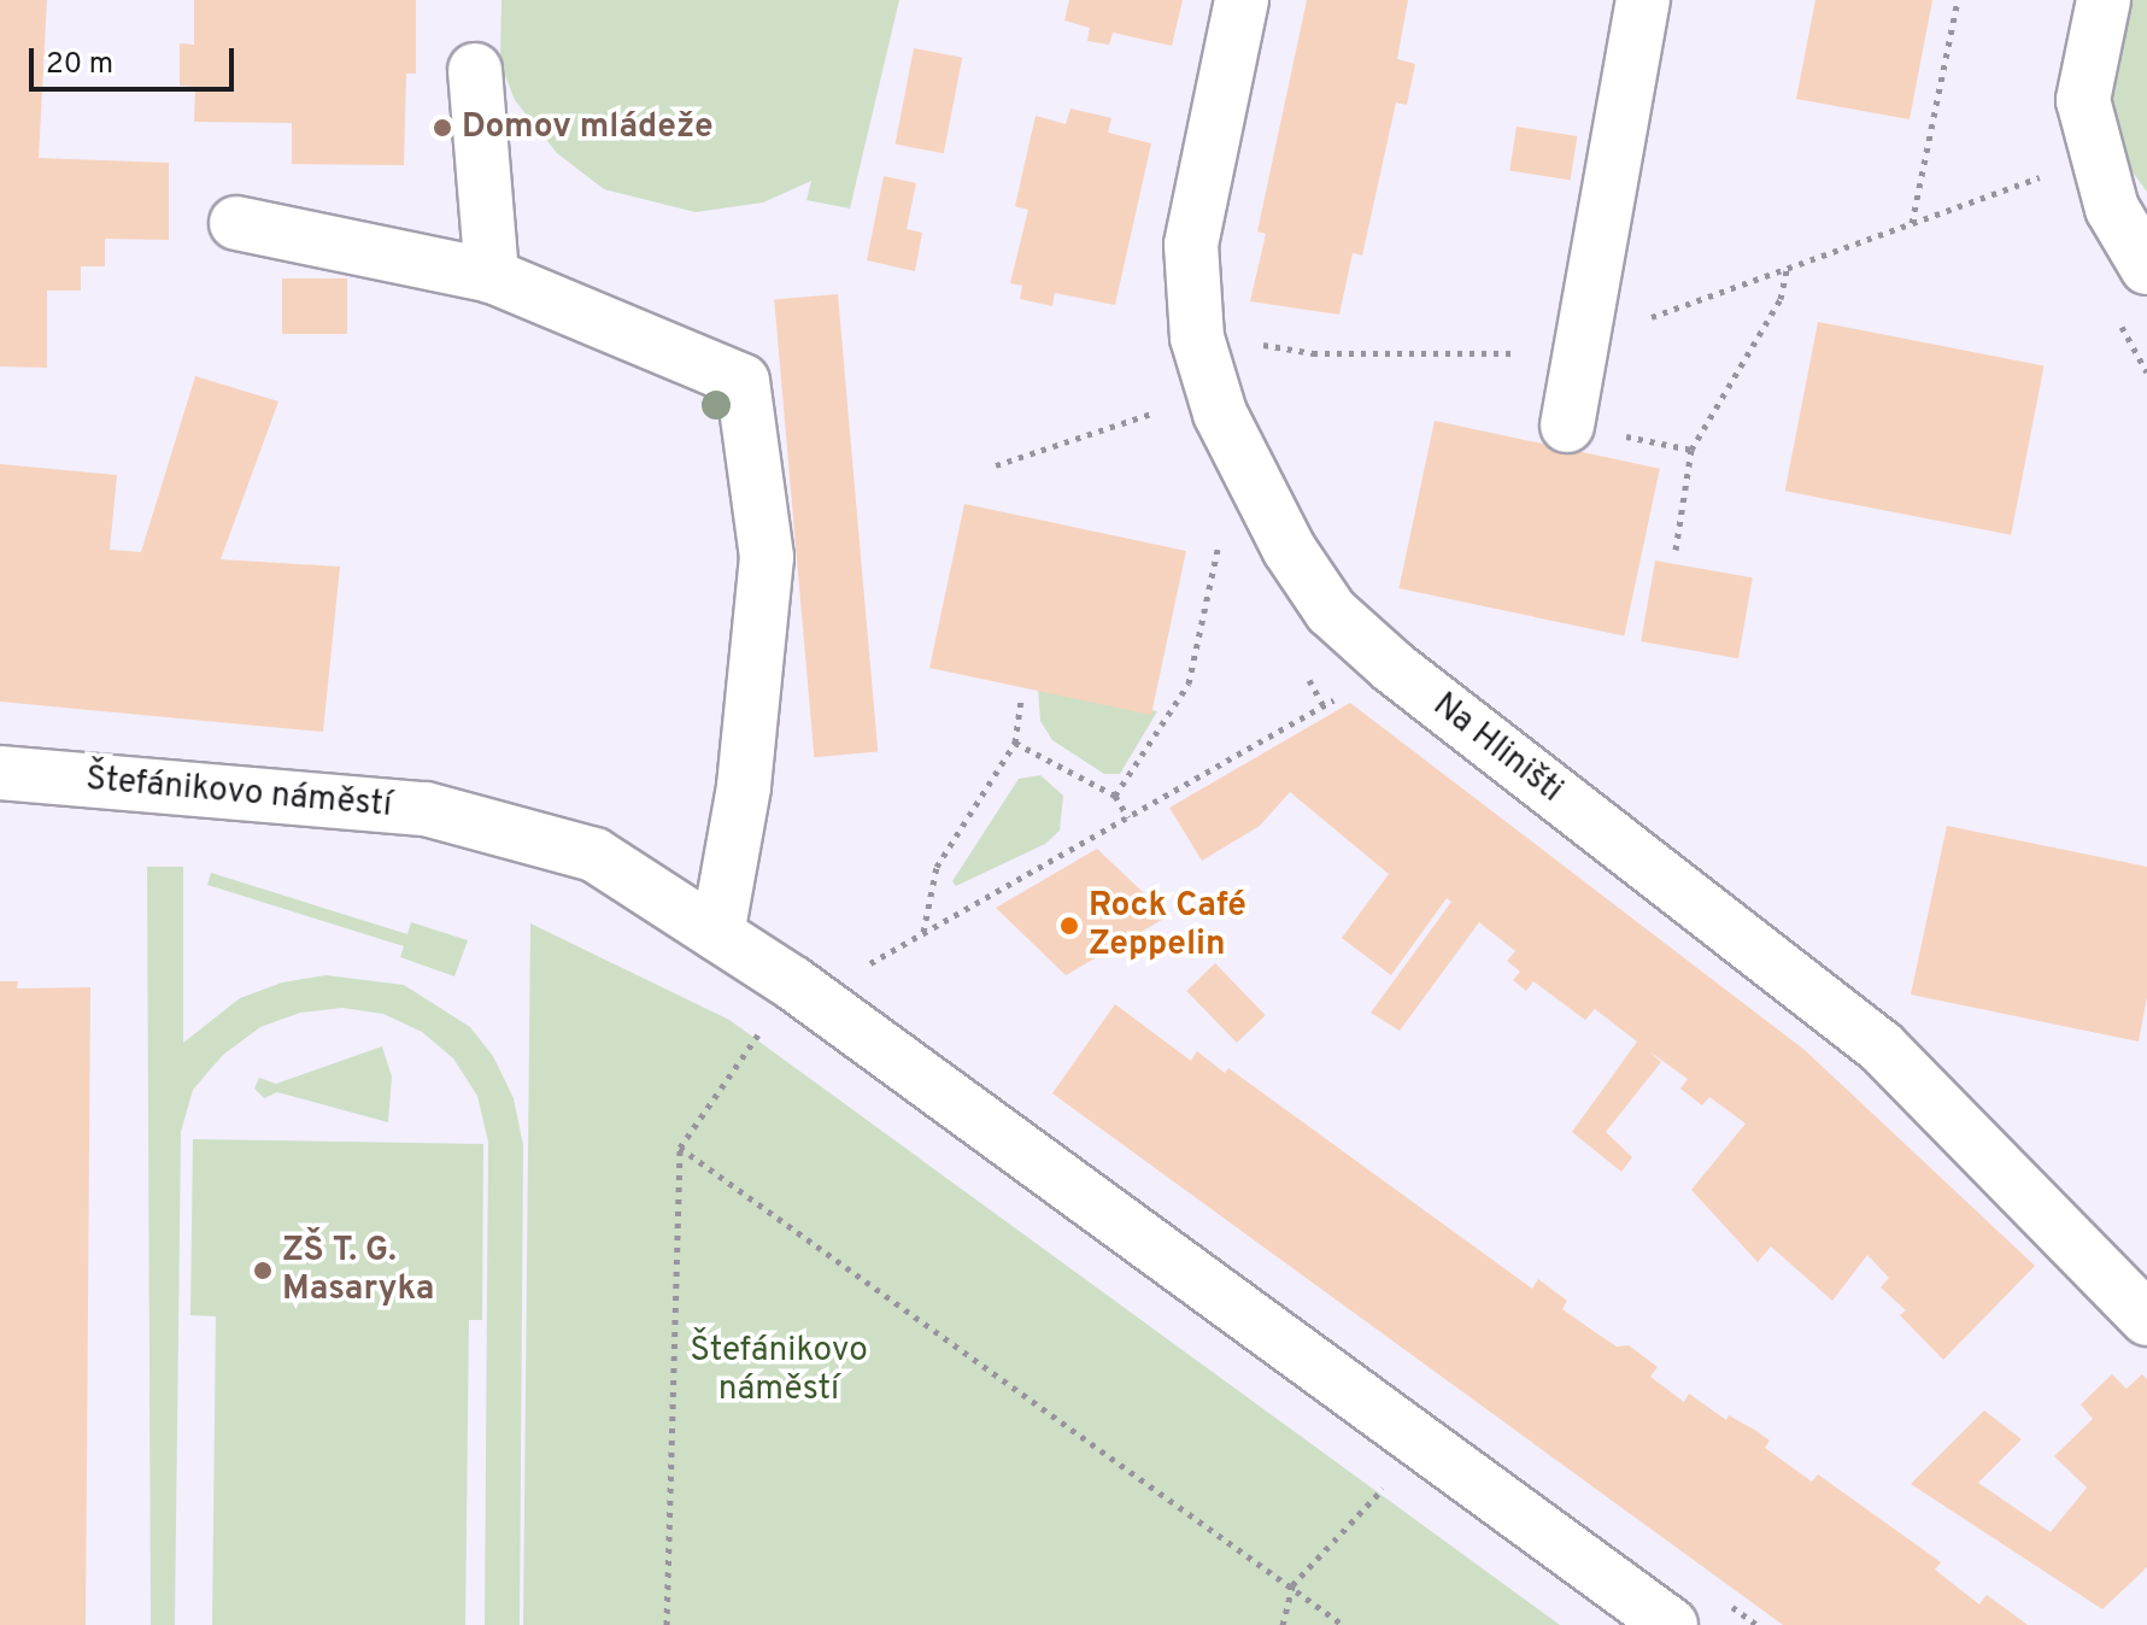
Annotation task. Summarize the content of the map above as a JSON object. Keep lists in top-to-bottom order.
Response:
{
  "streets": {
    "street": ["Na Hliništi", "Štefánikovo náměstí"]
  },
  "parks": ["Štefánikovo náměstí"],
  "places": ["Domov mládeže", "Rock Café Zeppelin", "ZŠ T. G. Masaryka"],
  "scale_bar": "20 m"
}
